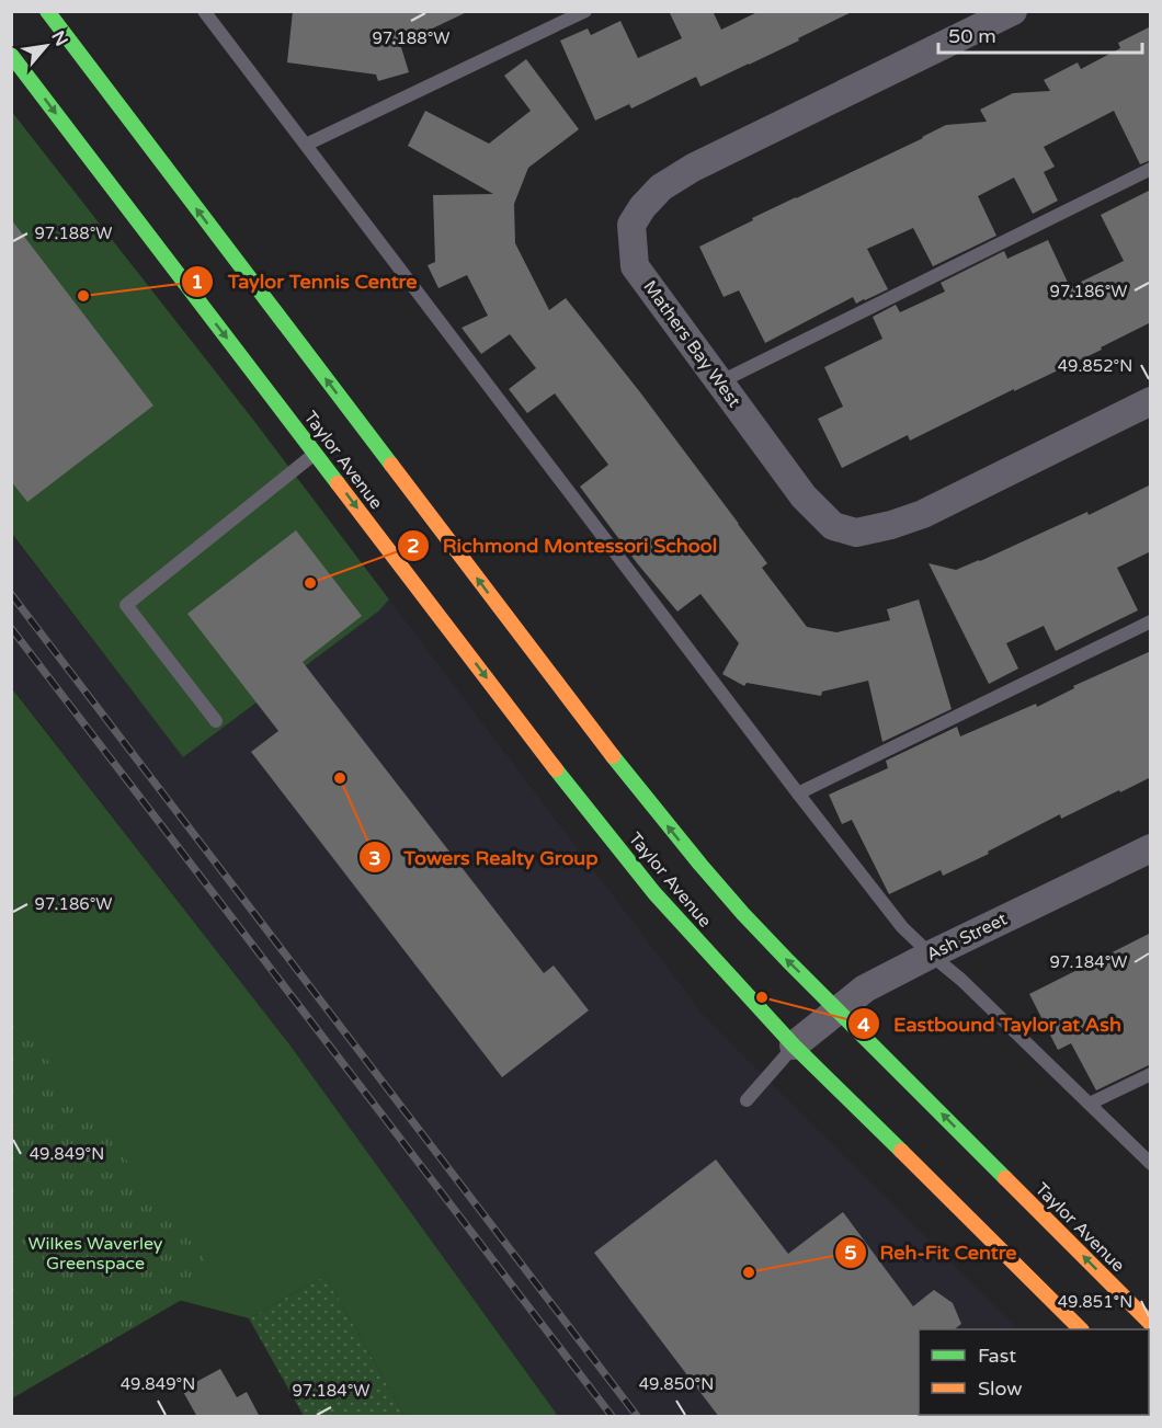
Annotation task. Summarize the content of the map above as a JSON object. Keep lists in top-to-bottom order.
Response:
{
  "streets": {
    "main road": ["Taylor Avenue"],
    "street": ["Mathers Bay West", "Ash Street"]
  },
  "crossings": [
    ["Taylor Avenue", "Ash Street"]
  ],
  "parks": ["Wilkes Waverley Greenspace"],
  "places": [
    "Taylor Tennis Centre",
    "Richmond Montessori School",
    "Towers Realty Group",
    "Eastbound Taylor at Ash",
    "Reh-Fit Centre"
  ],
  "legend": ["Fast", "Slow"],
  "scale_bar": "50 m",
  "north": "top right",
  "coordinates": [
    "97.188°W",
    "97.186°W",
    "49.852°N",
    "97.184°W",
    "49.849°N",
    "49.851°N",
    "49.850°N"
  ]
}
